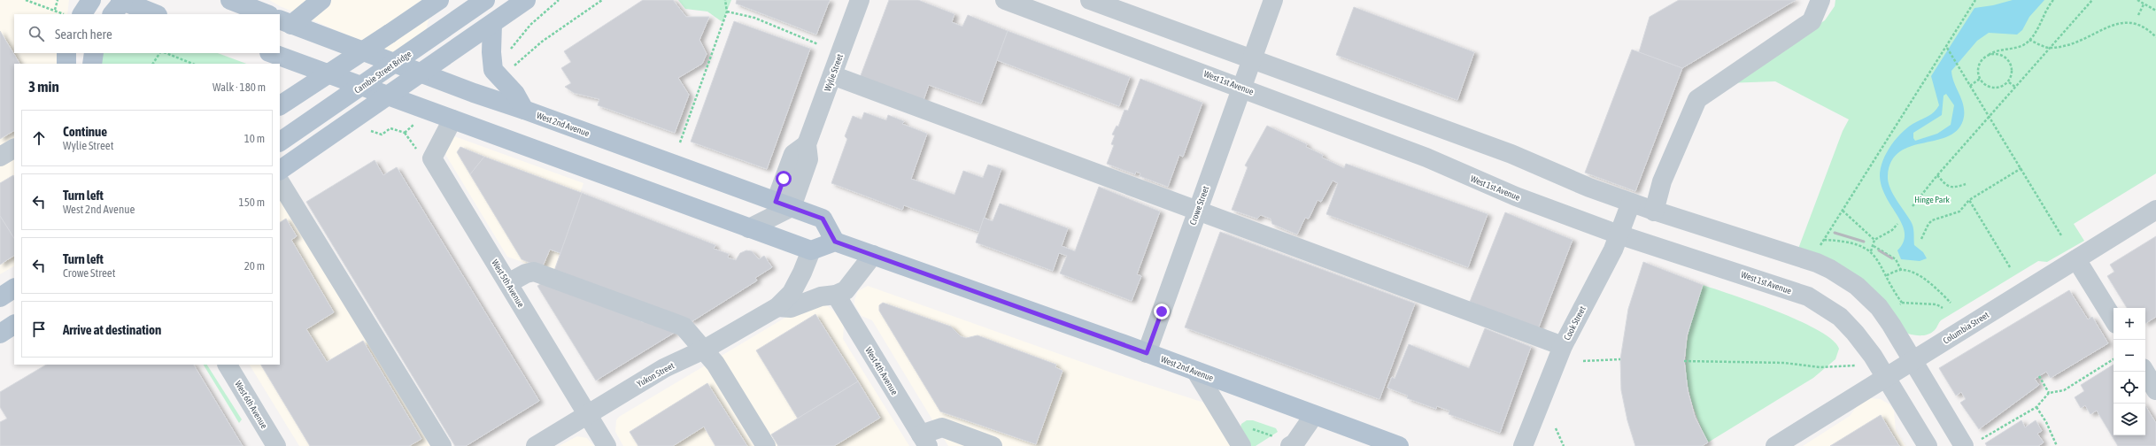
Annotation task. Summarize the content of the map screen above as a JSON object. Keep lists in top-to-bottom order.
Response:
{
  "streets": {
    "main road": ["Cambie Street Bridge", "West 2nd Avenue"],
    "street": [
      "Wylie Street",
      "West 1st Avenue",
      "Crowe Street",
      "West 5th Avenue",
      "Cook Street",
      "Columbia Street",
      "West 4th Avenue",
      "Yukon Street",
      "West 6th Avenue"
    ]
  },
  "crossings": [
    ["Wylie Street", "West 2nd Avenue"],
    ["West 1st Avenue", "Crowe Street"],
    ["West 1st Avenue", "Cook Street"],
    ["West 1st Avenue", "Columbia Street"],
    ["West 2nd Avenue", "Crowe Street"],
    ["West 2nd Avenue", "Yukon Street"],
    ["West 5th Avenue", "Yukon Street"],
    ["West 4th Avenue", "Yukon Street"]
  ],
  "parks": ["Hinge Park"],
  "page": {
    "search": "Search here",
    "heading": ["3 min", "Walk · 180 m"],
    "list": [
      ["Continue", "Wylie Street", "10 m"],
      ["Turn left", "West 2nd Avenue", "150 m"],
      ["Turn left", "Crowe Street", "20 m"],
      "Arrive at destination"
    ],
    "map_buttons": ["+", "−"]
  }
}
